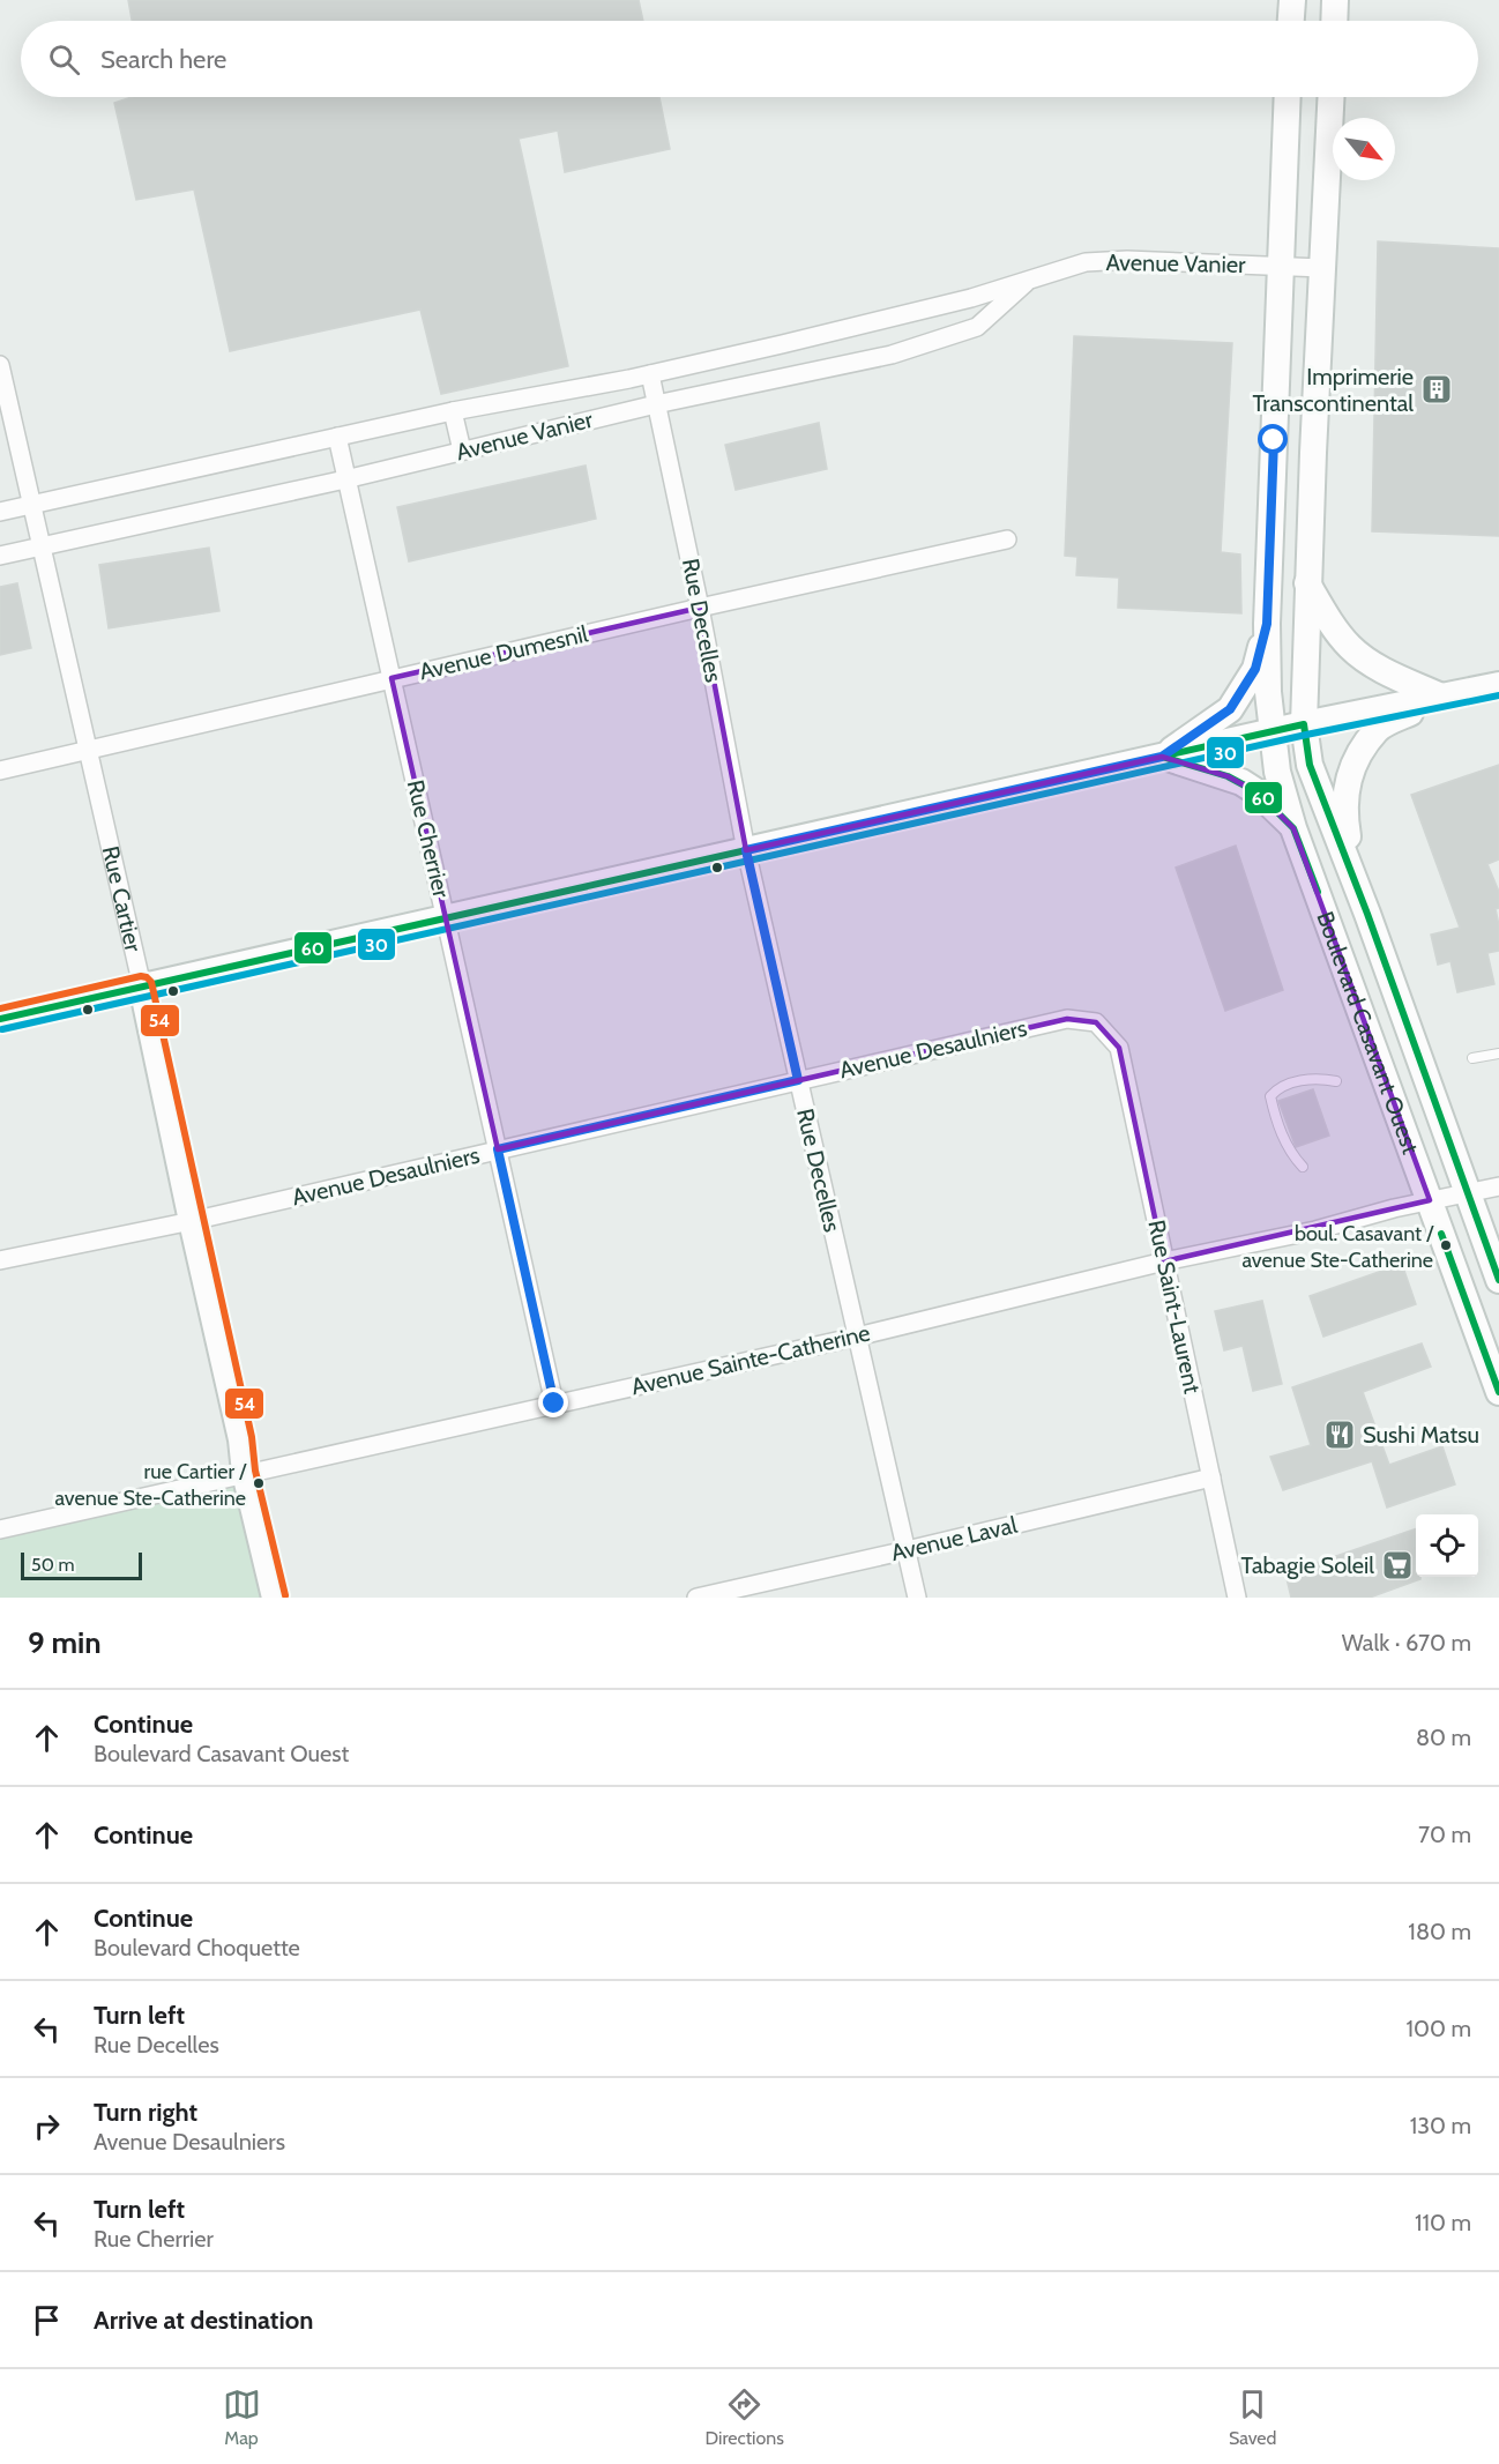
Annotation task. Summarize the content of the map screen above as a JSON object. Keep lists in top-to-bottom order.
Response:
{
  "streets": {
    "main road": ["Rue Cartier", "Boulevard Casavant Ouest"],
    "street": [
      "Avenue Vanier",
      "Rue Decelles",
      "Avenue Dumesnil",
      "Rue Cherrier",
      "Avenue Desaulniers",
      "Rue Saint-Laurent",
      "Avenue Sainte-Catherine",
      "Avenue Laval"
    ]
  },
  "crossings": [
    ["Avenue Vanier", "Rue Decelles"],
    ["Avenue Vanier", "Rue Cherrier"],
    ["Avenue Vanier", "Rue Cartier"],
    ["Avenue Vanier", "Boulevard Casavant Ouest"],
    ["Rue Decelles", "Avenue Dumesnil"],
    ["Rue Decelles", "Avenue Desaulniers"],
    ["Rue Decelles", "Avenue Sainte-Catherine"],
    ["Rue Decelles", "Avenue Laval"],
    ["Avenue Dumesnil", "Rue Cherrier"],
    ["Avenue Dumesnil", "Rue Cartier"],
    ["Rue Cherrier", "Avenue Desaulniers"],
    ["Rue Cherrier", "Avenue Sainte-Catherine"],
    ["Rue Cartier", "Avenue Desaulniers"],
    ["Rue Cartier", "Avenue Sainte-Catherine"],
    ["Boulevard Casavant Ouest", "Avenue Sainte-Catherine"],
    ["Avenue Desaulniers", "Rue Saint-Laurent"],
    ["Rue Saint-Laurent", "Avenue Sainte-Catherine"],
    ["Rue Saint-Laurent", "Avenue Laval"]
  ],
  "places": {
    "building": ["Imprimerie Transcontinental"],
    "other": ["boul. Casavant / avenue Ste-Catherine", "rue Cartier / avenue Ste-Catherine"],
    "restaurant": ["Sushi Matsu"],
    "supermarket": ["Tabagie Soleil"]
  },
  "lines": ["transit line 30", "transit line 60", "transit line 54"],
  "scale_bar": "50 m",
  "north": "bottom right",
  "page": {
    "search": "Search here",
    "scale": "50 m",
    "heading": ["9 min", "Walk · 670 m"],
    "list": [
      ["Continue", "Boulevard Casavant Ouest", "80 m"],
      ["Continue", "70 m"],
      ["Continue", "Boulevard Choquette", "180 m"],
      ["Turn left", "Rue Decelles", "100 m"],
      ["Turn right", "Avenue Desaulniers", "130 m"],
      ["Turn left", "Rue Cherrier", "110 m"],
      "Arrive at destination"
    ],
    "nav": ["Map", "Directions", "Saved"]
  }
}
